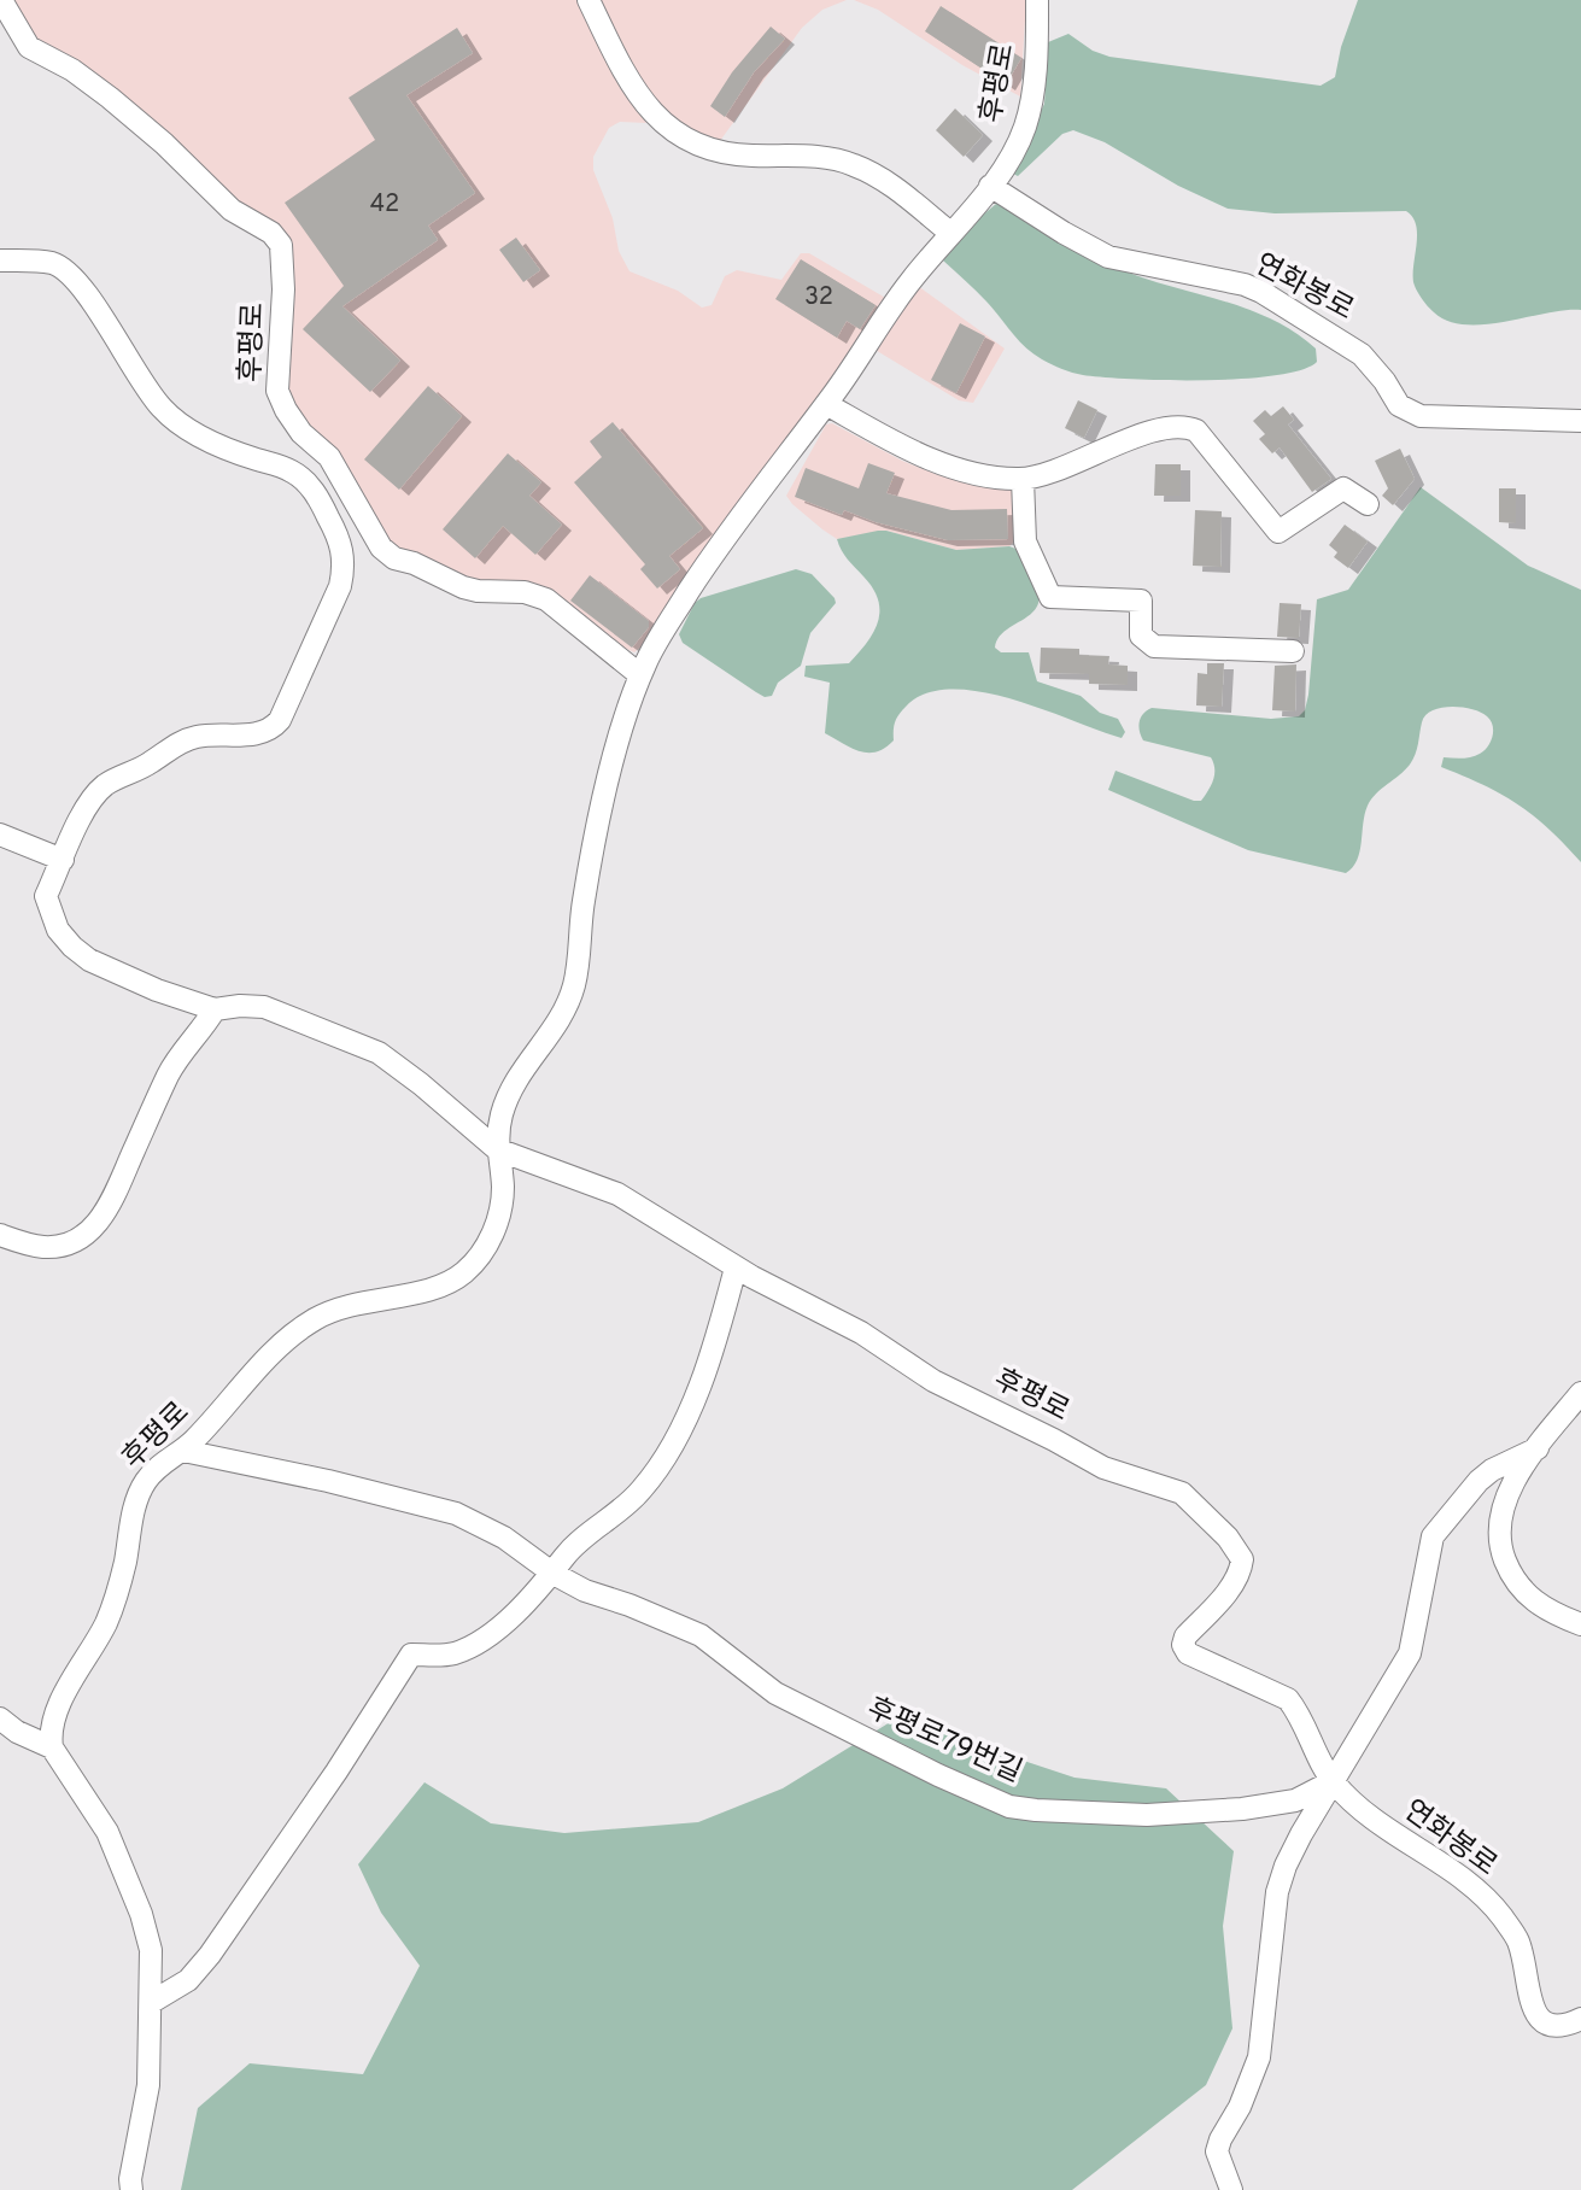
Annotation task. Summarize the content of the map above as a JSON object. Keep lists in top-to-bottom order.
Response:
{
  "streets": {
    "street": ["후평로", "연화봉로", "후평로79번길"]
  },
  "crossings": [
    ["후평로", "연화봉로"],
    ["후평로", "후평로79번길"],
    ["연화봉로", "후평로79번길"]
  ],
  "house_numbers": ["42", "32"]
}
